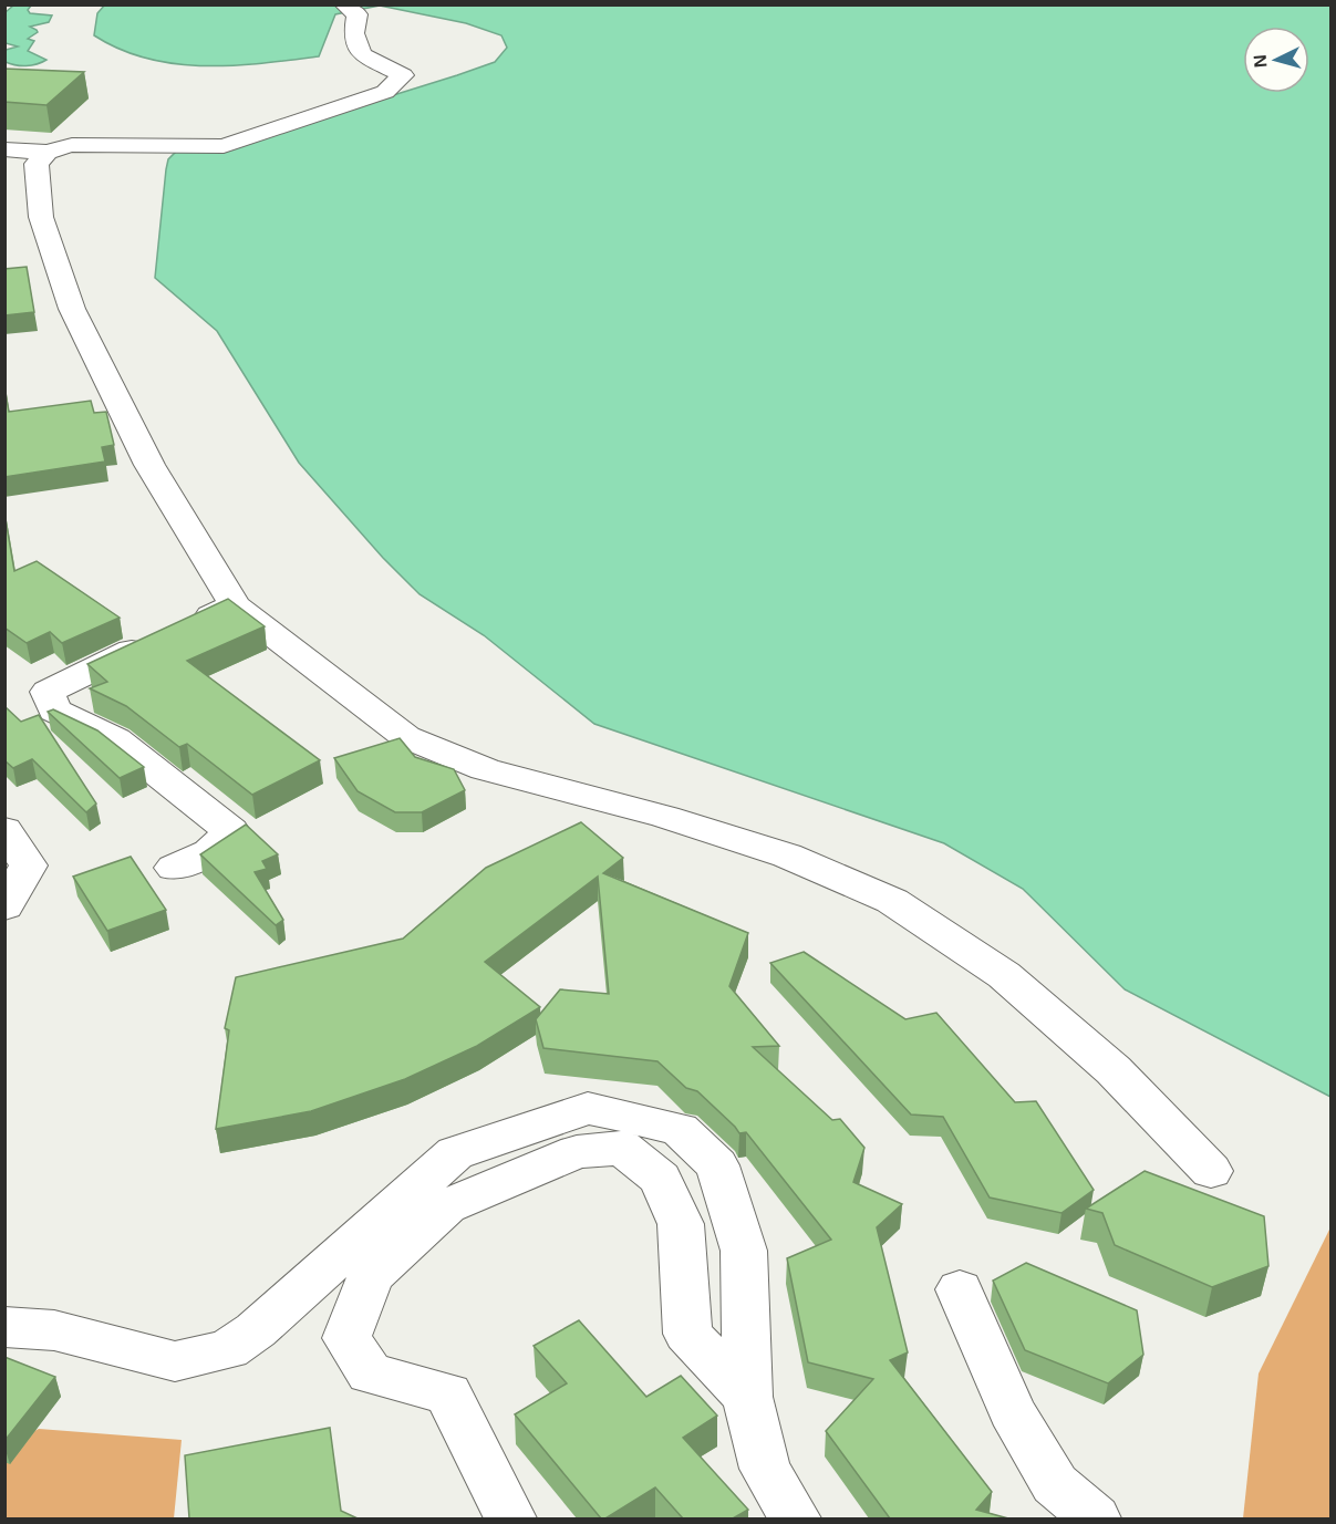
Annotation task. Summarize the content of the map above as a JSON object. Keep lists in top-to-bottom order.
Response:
{
  "north": "left"
}
